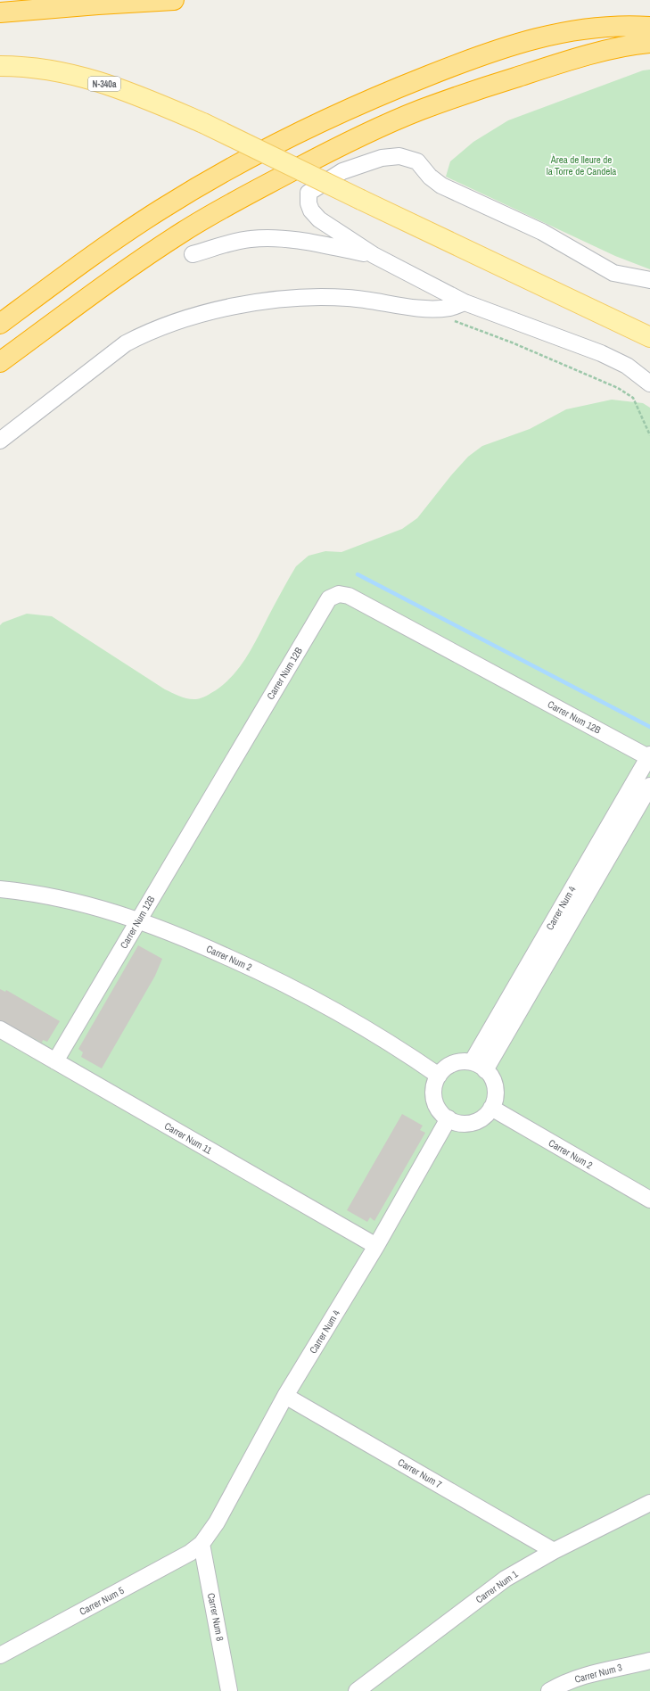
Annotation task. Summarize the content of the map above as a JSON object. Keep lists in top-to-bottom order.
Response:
{
  "streets": {
    "main road": ["N-340a"],
    "street": [
      "Carrer Num 12B",
      "Carrer Num 4",
      "Carrer Num 2",
      "Carrer Num 11",
      "Carrer Num 7",
      "Carrer Num 1",
      "Carrer Num 5",
      "Carrer Num 8",
      "Carrer Num 3"
    ]
  },
  "crossings": [
    ["Carrer Num 12B", "Carrer Num 4"],
    ["Carrer Num 12B", "Carrer Num 2"],
    ["Carrer Num 12B", "Carrer Num 11"],
    ["Carrer Num 4", "Carrer Num 2"],
    ["Carrer Num 4", "Carrer Num 11"],
    ["Carrer Num 4", "Carrer Num 7"],
    ["Carrer Num 4", "Carrer Num 5"],
    ["Carrer Num 4", "Carrer Num 8"],
    ["Carrer Num 7", "Carrer Num 1"],
    ["Carrer Num 5", "Carrer Num 8"]
  ],
  "parks": ["Àrea de lleure de la Torre de Candela"]
}
